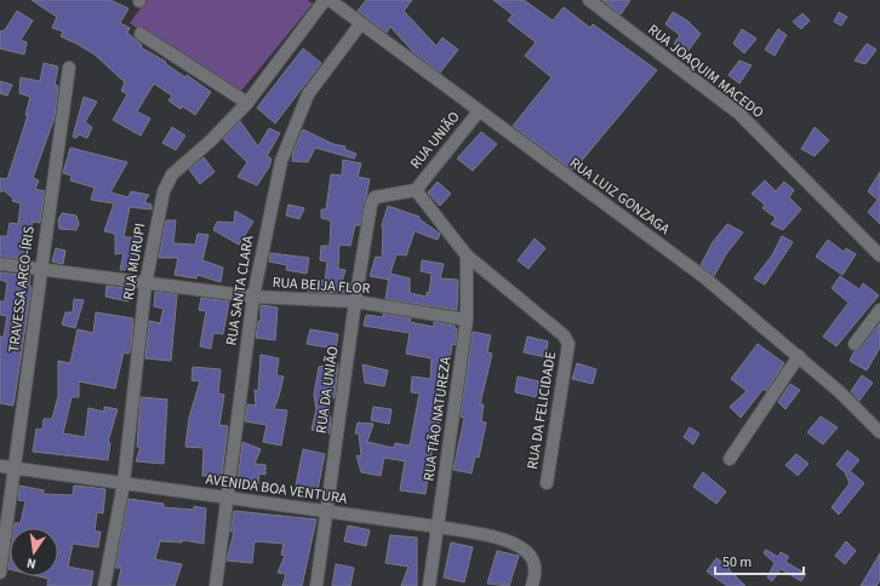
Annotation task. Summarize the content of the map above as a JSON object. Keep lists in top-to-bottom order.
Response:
{
  "streets": {
    "street": [
      "RUA JOAQUIM MACEDO",
      "RUA UNIÃO",
      "RUA LUIZ GONZAGA",
      "RUA MURUPI",
      "RUA BEIJA FLOR",
      "TRAVESSA ARCO-ÍRIS",
      "RUA SANTA CLARA",
      "RUA DA UNIÃO",
      "RUA DA FELICIDADE",
      "RUA TIÃO NATUREZA",
      "AVENIDA BOA VENTURA"
    ]
  },
  "crossings": [
    ["RUA UNIÃO", "RUA LUIZ GONZAGA"],
    ["RUA UNIÃO", "RUA DA UNIÃO"],
    ["RUA LUIZ GONZAGA", "RUA SANTA CLARA"],
    ["RUA MURUPI", "RUA BEIJA FLOR"],
    ["RUA MURUPI", "AVENIDA BOA VENTURA"],
    ["RUA BEIJA FLOR", "TRAVESSA ARCO-ÍRIS"],
    ["RUA BEIJA FLOR", "RUA SANTA CLARA"],
    ["RUA BEIJA FLOR", "RUA DA UNIÃO"],
    ["RUA BEIJA FLOR", "RUA TIÃO NATUREZA"],
    ["TRAVESSA ARCO-ÍRIS", "AVENIDA BOA VENTURA"],
    ["RUA SANTA CLARA", "AVENIDA BOA VENTURA"],
    ["RUA DA UNIÃO", "AVENIDA BOA VENTURA"],
    ["RUA DA FELICIDADE", "RUA TIÃO NATUREZA"],
    ["RUA TIÃO NATUREZA", "AVENIDA BOA VENTURA"]
  ],
  "scale_bar": "50 m",
  "north": "bottom"
}
